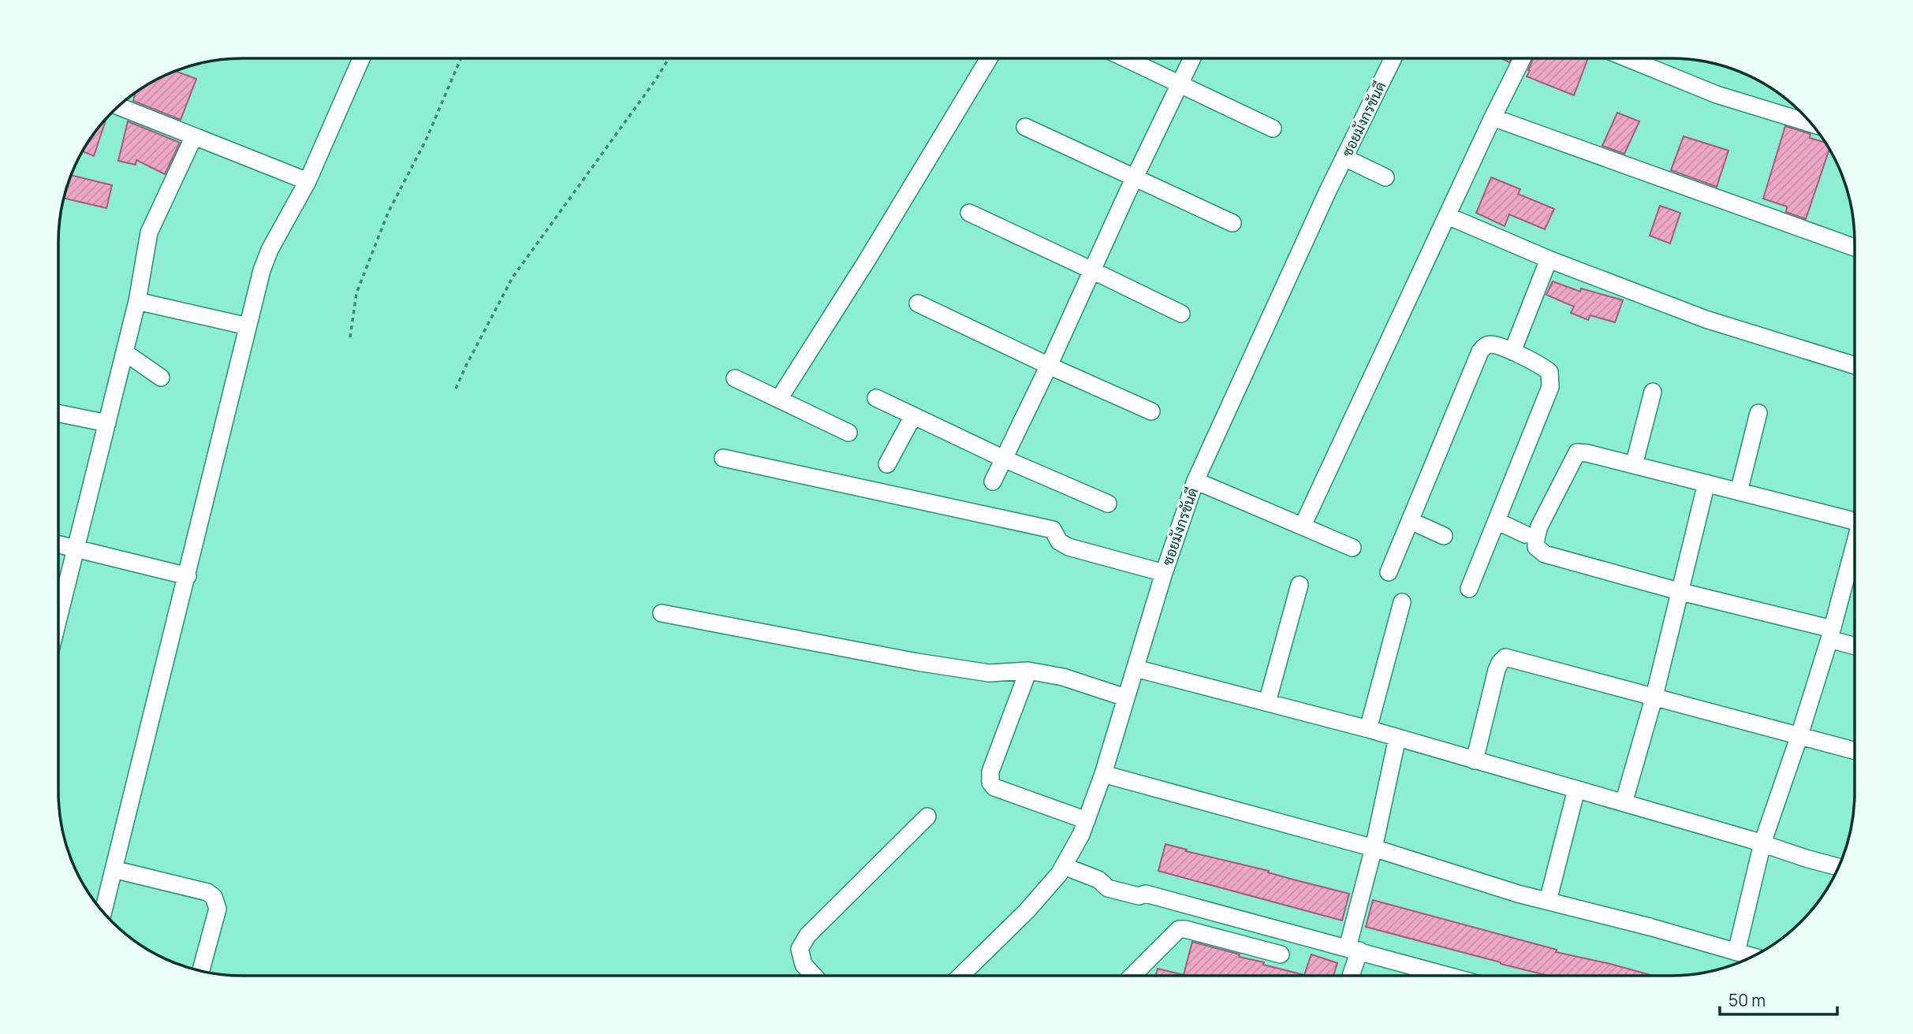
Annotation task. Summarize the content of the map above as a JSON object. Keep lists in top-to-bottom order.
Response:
{
  "streets": {
    "street": ["ซอยมังกรขันดี"]
  },
  "scale_bar": "50 m"
}
